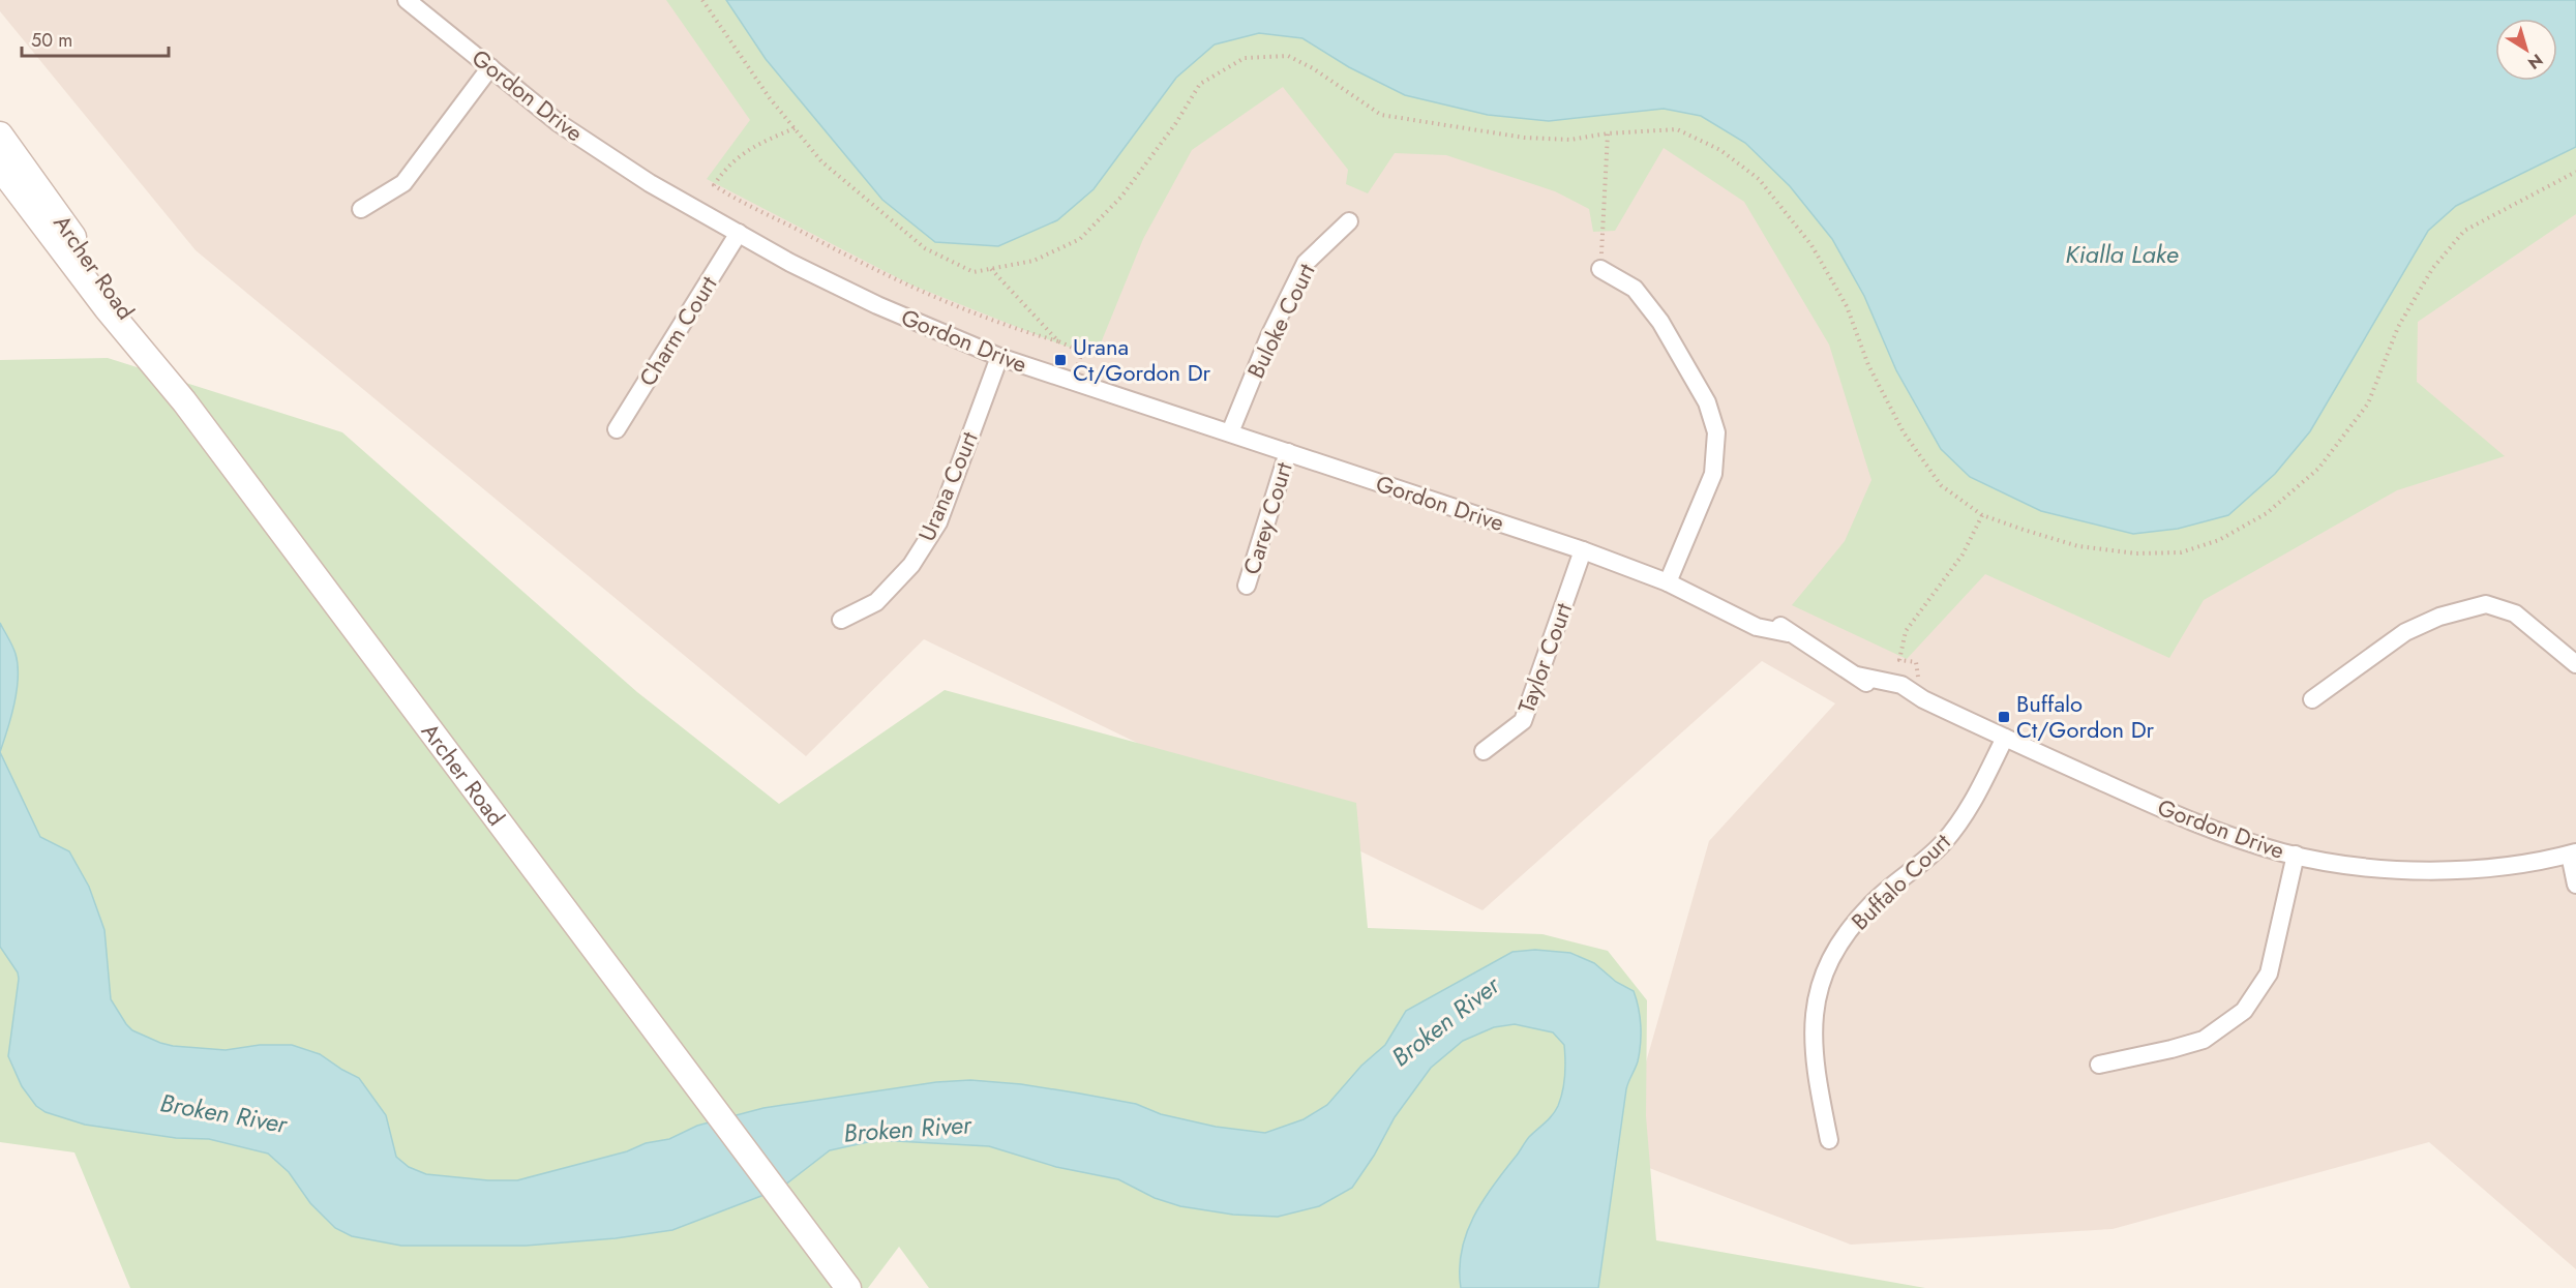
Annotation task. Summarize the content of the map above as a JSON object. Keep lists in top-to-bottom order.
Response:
{
  "streets": {
    "main road": ["Archer Road"],
    "street": [
      "Gordon Drive",
      "Buloke Court",
      "Charm Court",
      "Urana Court",
      "Carey Court",
      "Taylor Court",
      "Buffalo Court"
    ]
  },
  "crossings": [
    ["Gordon Drive", "Buloke Court"],
    ["Gordon Drive", "Charm Court"],
    ["Gordon Drive", "Urana Court"],
    ["Gordon Drive", "Carey Court"],
    ["Gordon Drive", "Taylor Court"],
    ["Gordon Drive", "Buffalo Court"]
  ],
  "water": ["Kialla Lake", "Broken River"],
  "places": {
    "transit": ["Urana Ct/Gordon Dr", "Buffalo Ct/Gordon Dr"]
  },
  "scale_bar": "50 m",
  "north": "bottom right"
}
